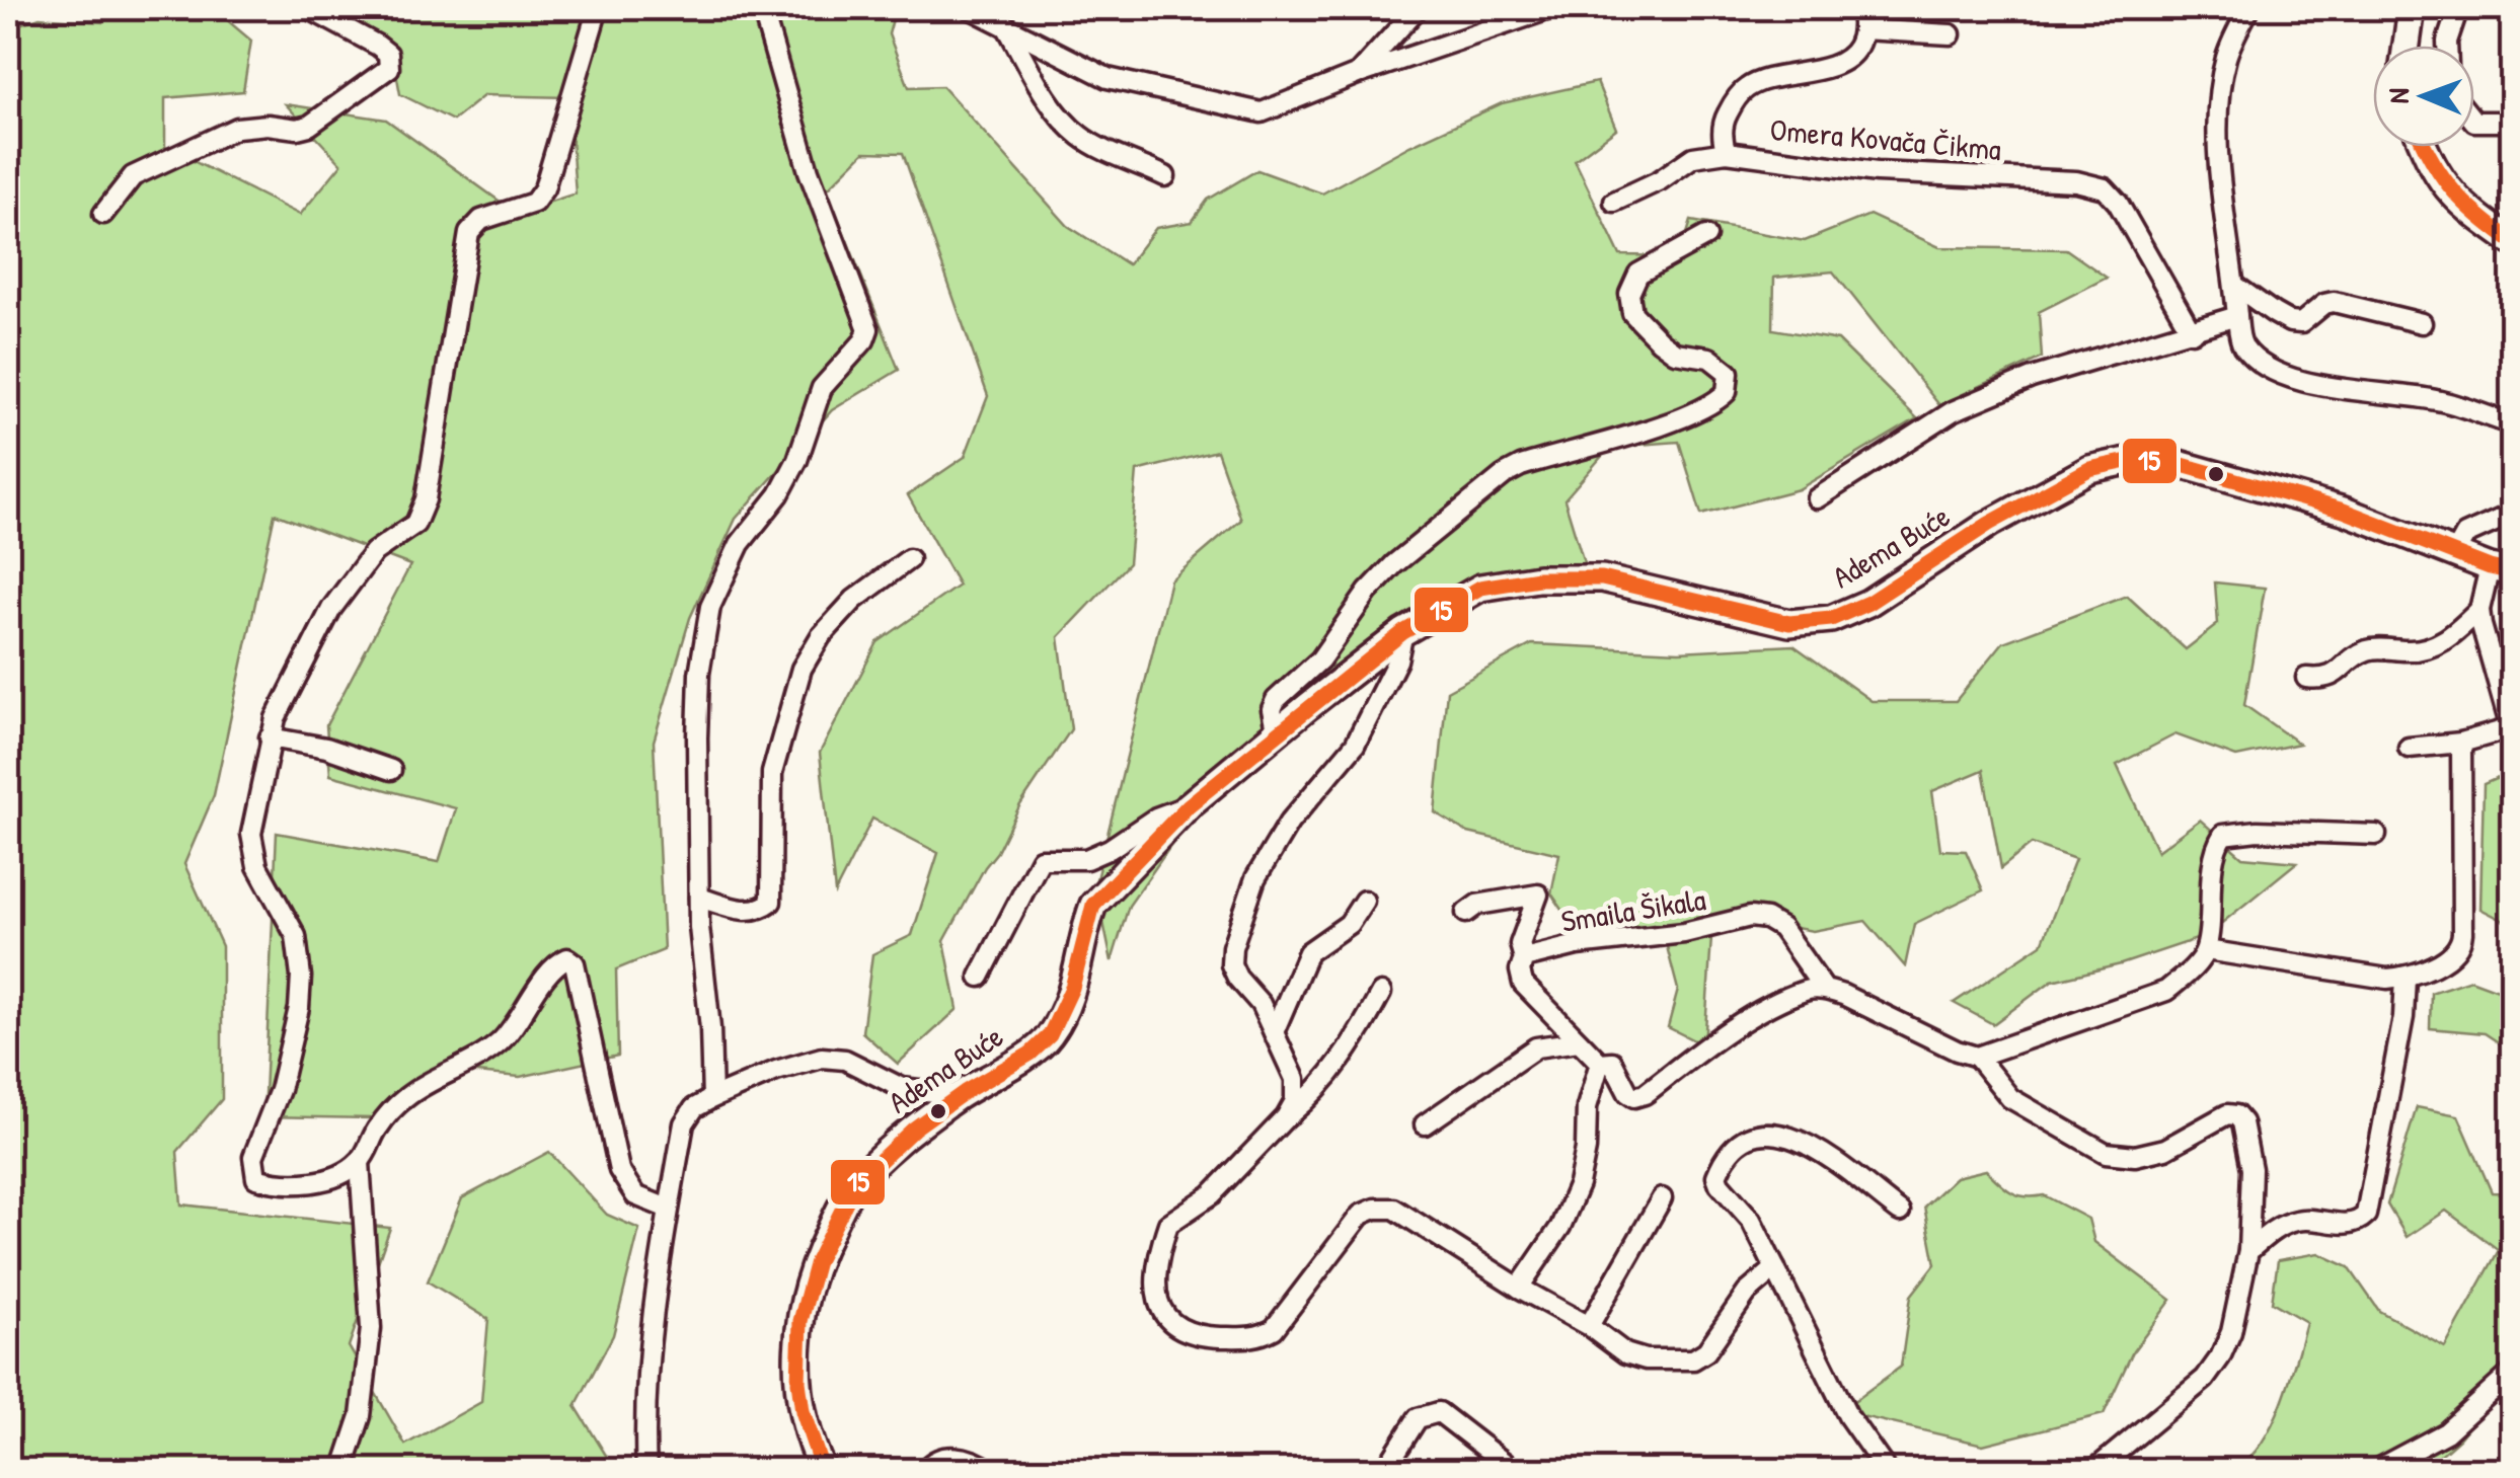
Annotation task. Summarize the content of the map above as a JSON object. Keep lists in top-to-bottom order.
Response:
{
  "streets": {
    "street": ["Omera Kovača Čikma", "Adema Buće", "Smaila Šikala"]
  },
  "lines": ["transit line 15"],
  "north": "left"
}
